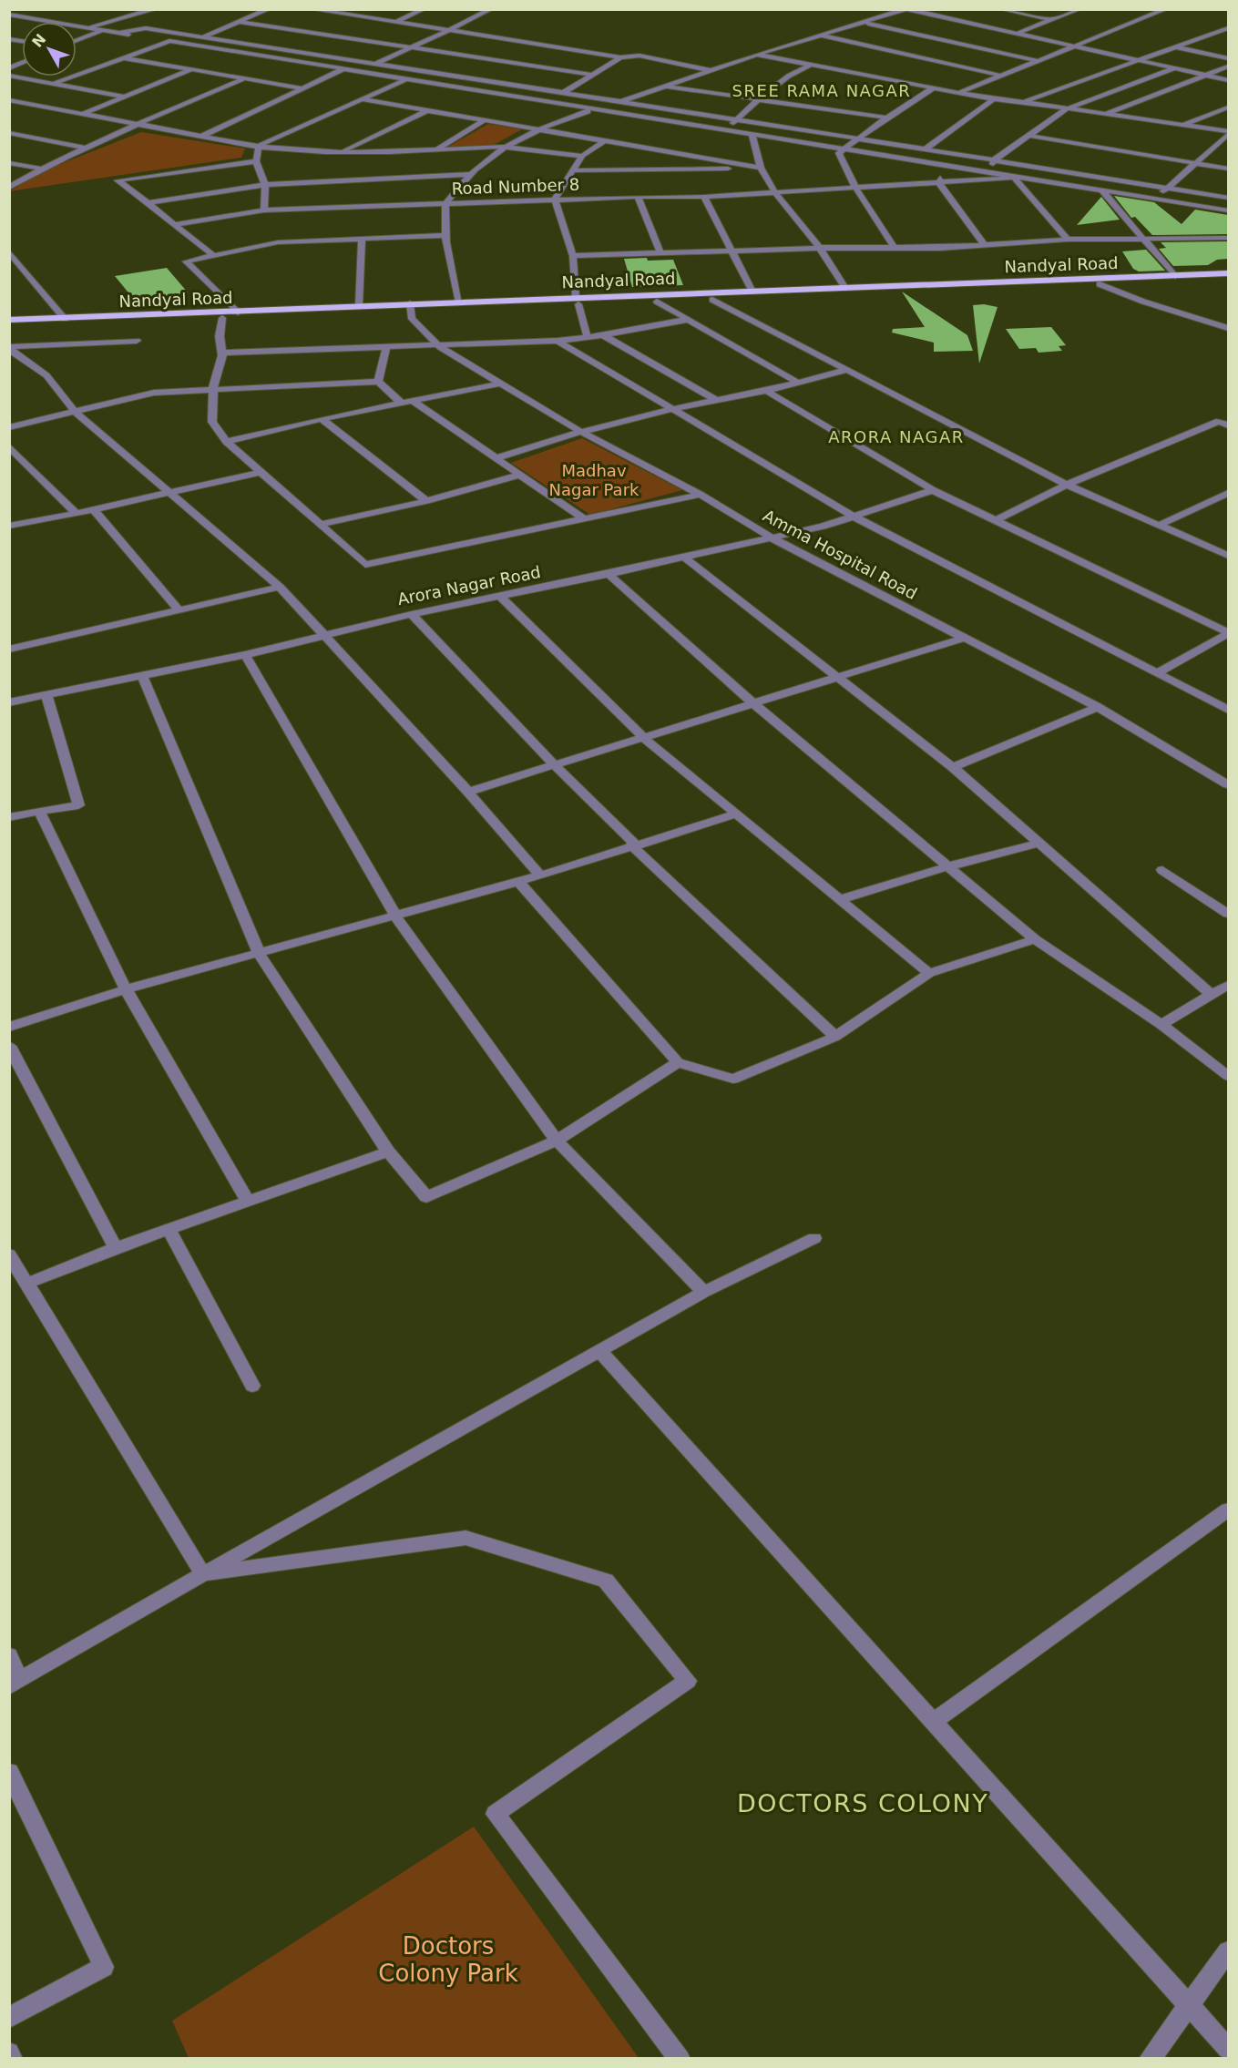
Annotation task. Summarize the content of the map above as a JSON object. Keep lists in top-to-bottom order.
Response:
{
  "streets": {
    "main road": ["Nandyal Road"],
    "street": ["Road Number 8", "Amma Hospital Road", "Arora Nagar Road"]
  },
  "crossings": [
    ["Amma Hospital Road", "Arora Nagar Road"]
  ],
  "districts": ["SREE RAMA NAGAR", "ARORA NAGAR", "DOCTORS COLONY"],
  "parks": ["Madhav Nagar Park", "Doctors Colony Park"],
  "north": "top left"
}
